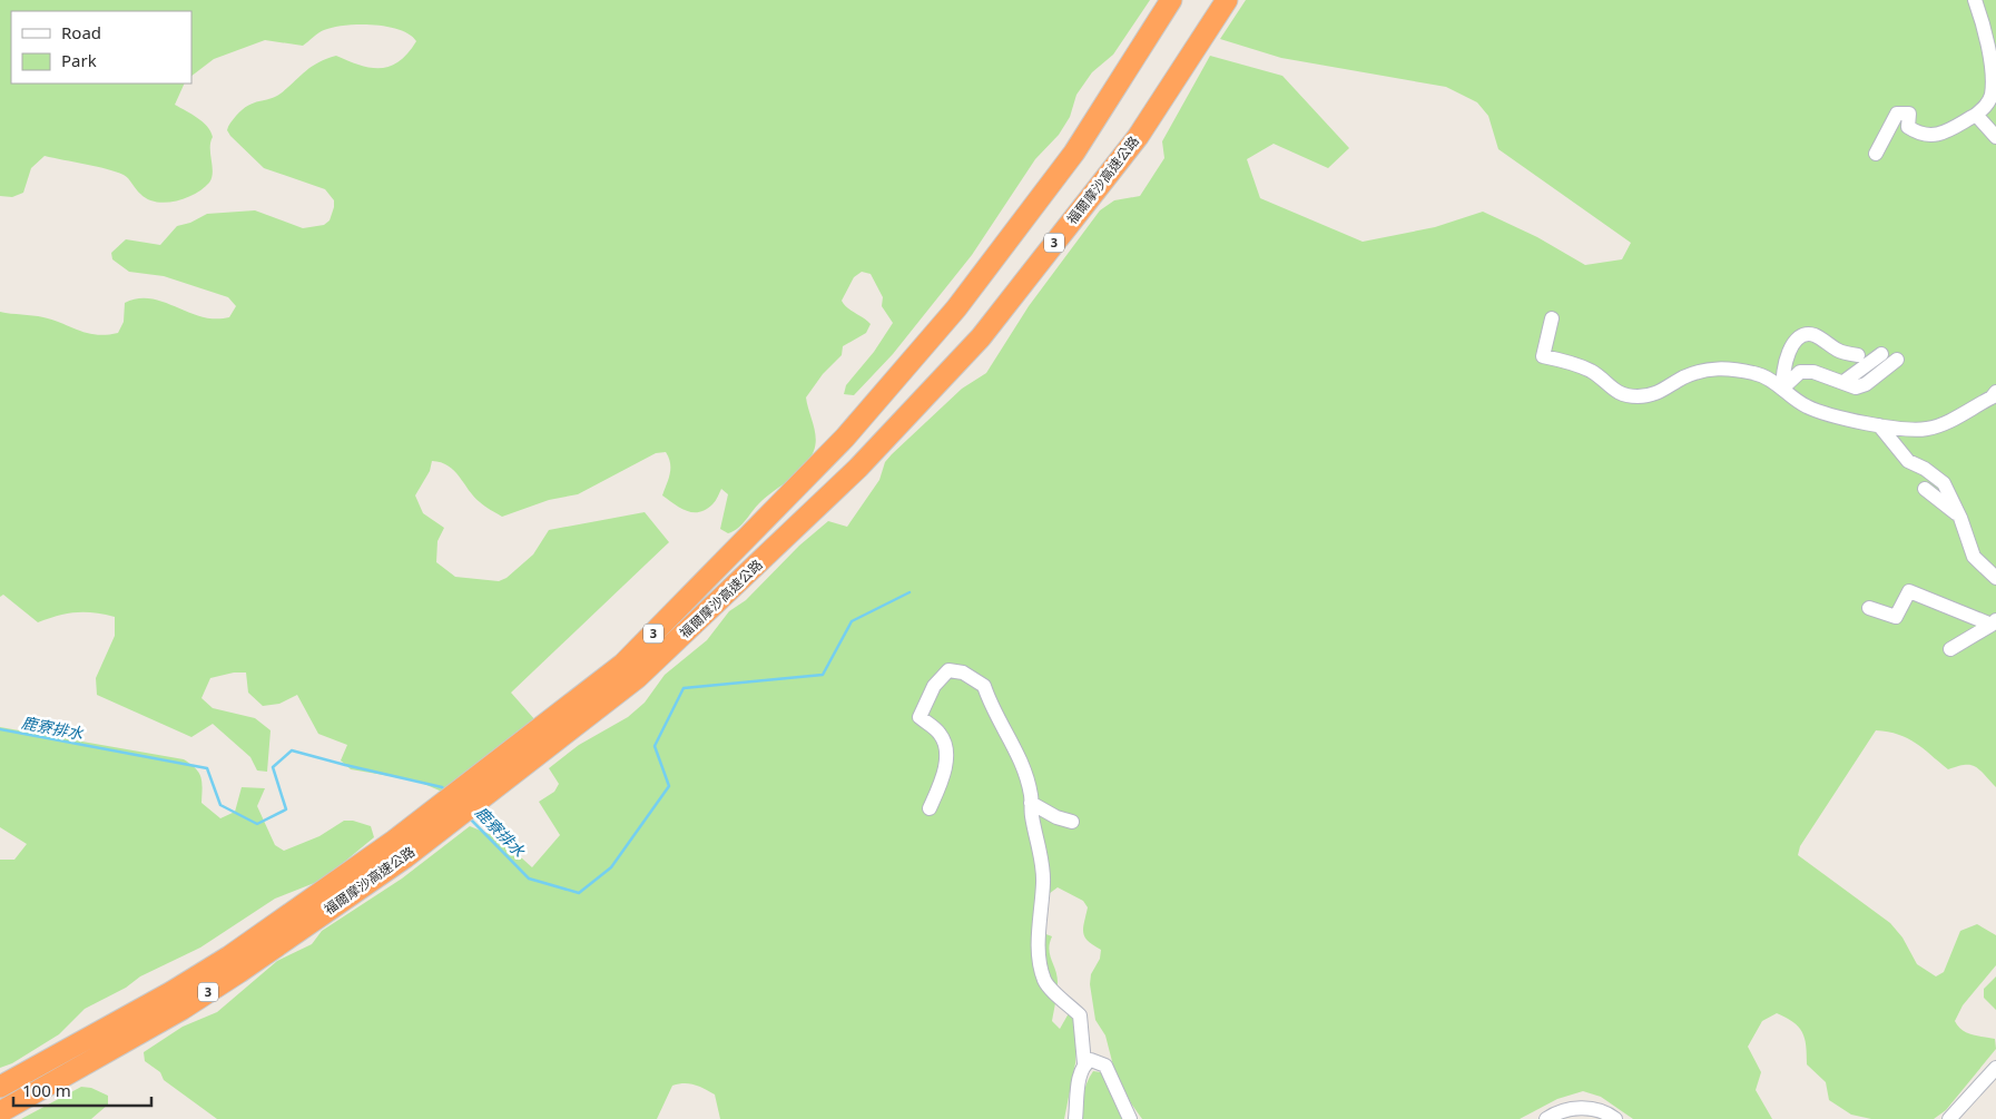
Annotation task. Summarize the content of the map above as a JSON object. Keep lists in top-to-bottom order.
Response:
{
  "streets": {
    "highway": ["福爾摩沙高速公路", "3"]
  },
  "water": ["鹿寮排水"],
  "legend": ["Road", "Park"],
  "scale_bar": "100 m"
}
